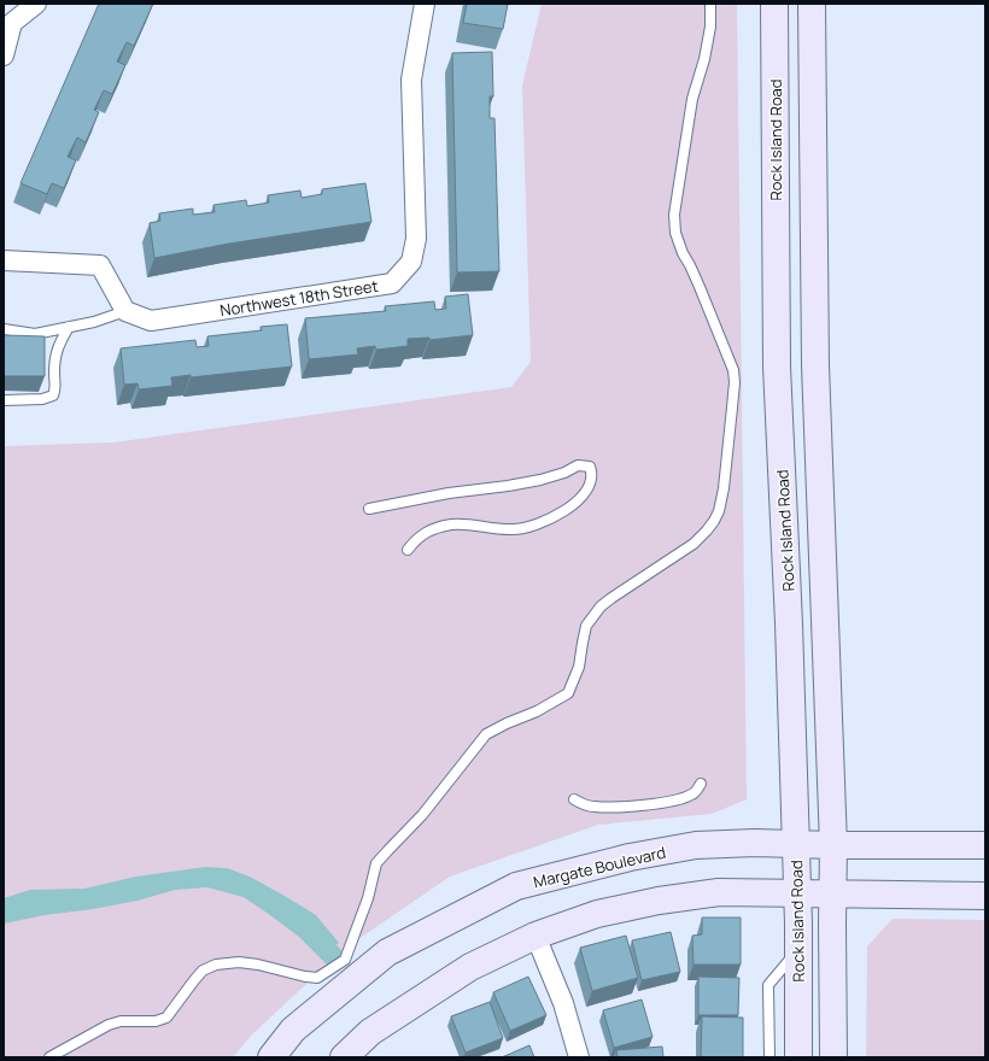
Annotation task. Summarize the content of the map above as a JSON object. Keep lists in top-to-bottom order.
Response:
{
  "streets": {
    "main road": ["Rock Island Road", "Margate Boulevard"],
    "street": ["Northwest 18th Street"]
  },
  "crossings": [
    ["Rock Island Road", "Margate Boulevard"]
  ]
}
